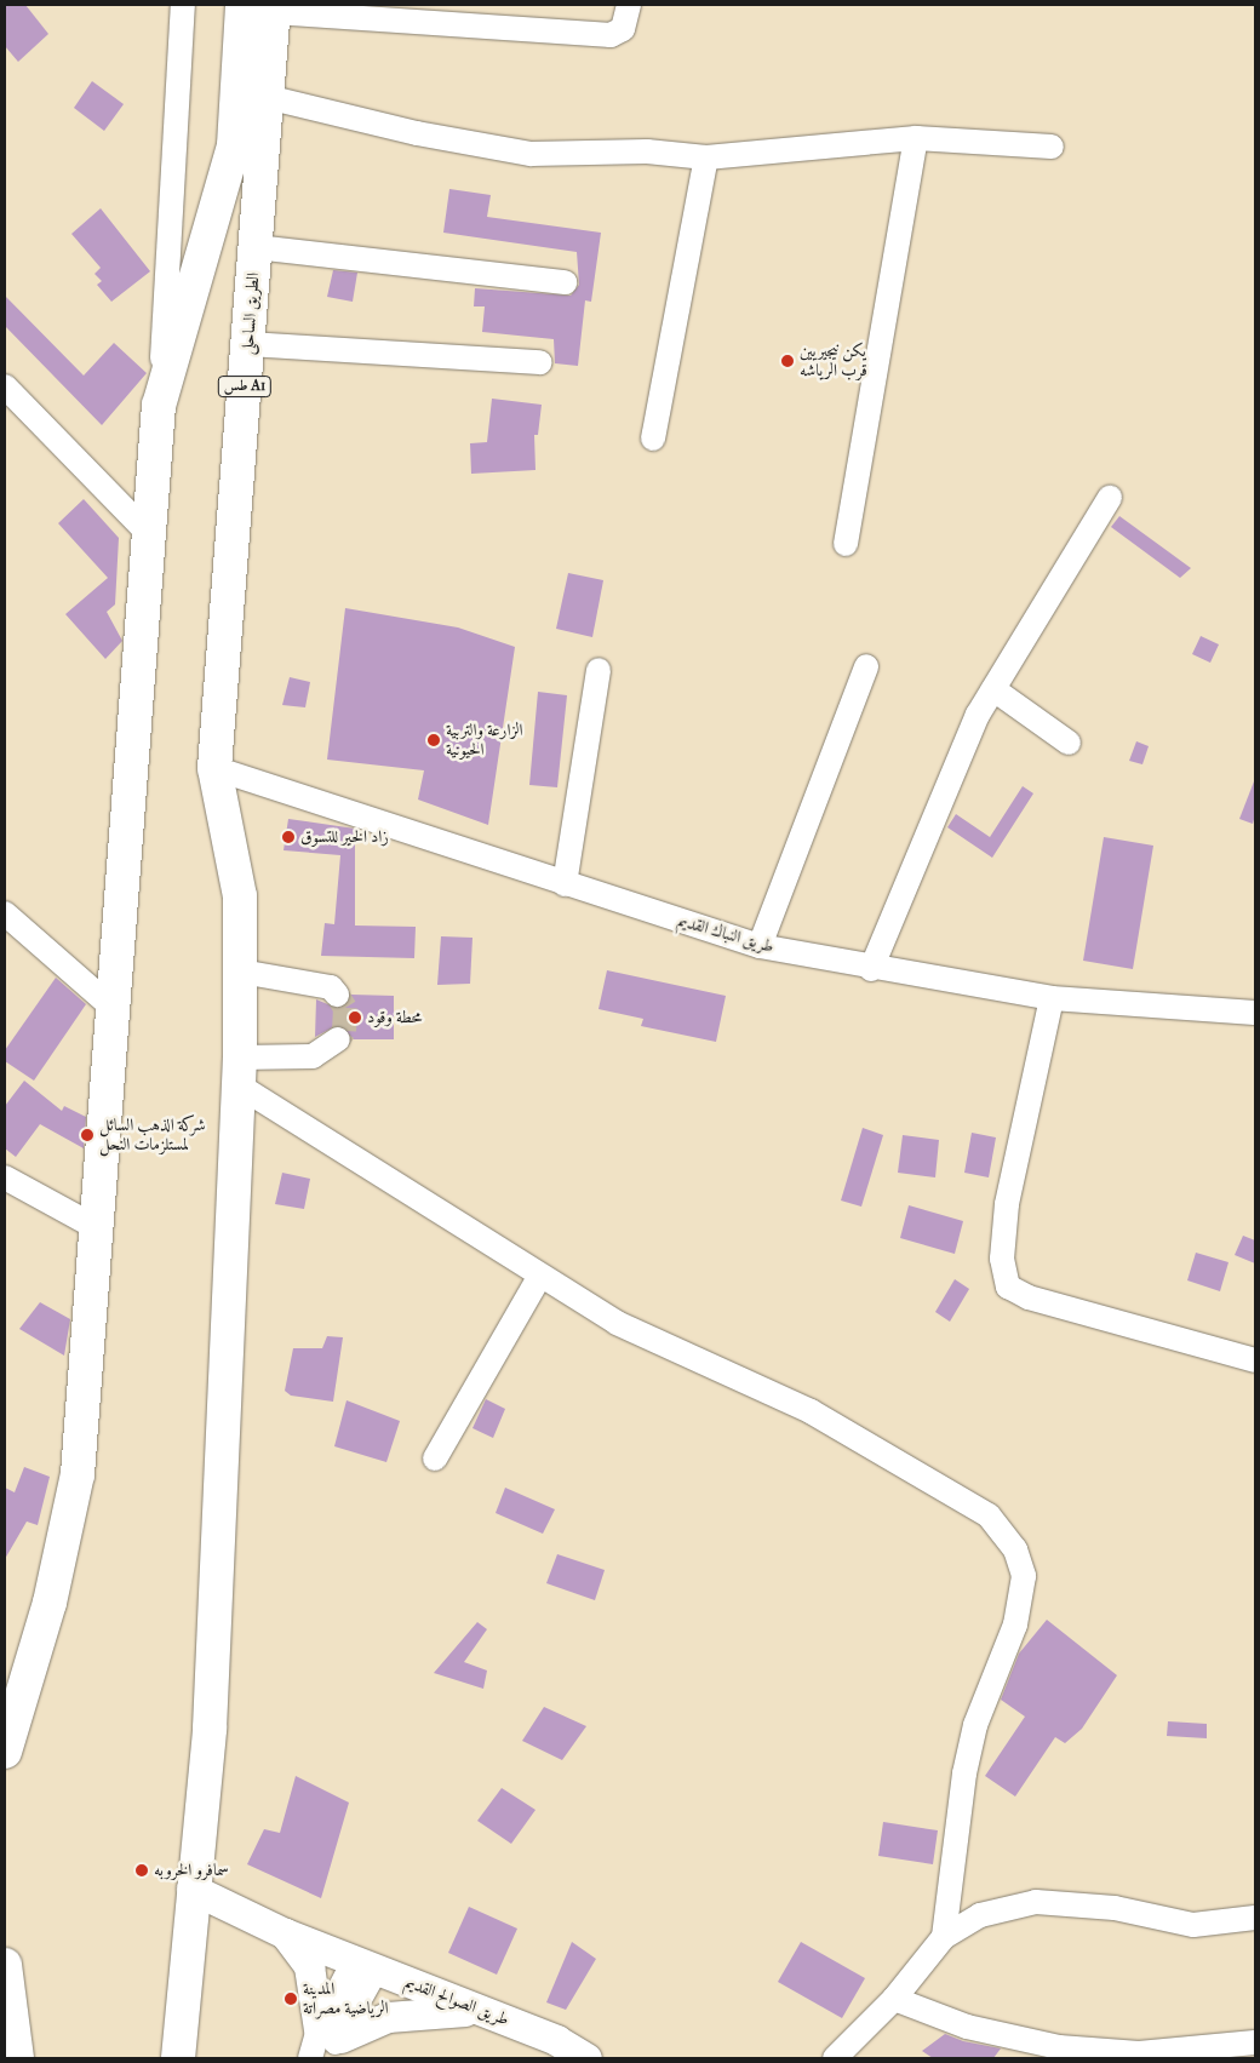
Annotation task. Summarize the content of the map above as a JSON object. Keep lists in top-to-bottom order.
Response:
{
  "streets": {
    "highway": ["الطريق الساحلى", "طس A1"],
    "main road": ["طريق الصوالح القديم"],
    "street": ["طريق النباك القديم"]
  },
  "crossings": [
    ["الطريق الساحلى", "طريق النباك القديم"],
    ["الطريق الساحلى", "طريق الصوالح القديم"]
  ],
  "places": [
    "يكن نيجيريين قرب الرياشه",
    "الزارعة والتربية الحيونية",
    "زاد الخير للتسوق",
    "محطة وقود",
    "شركة الذهب السائل لمستلزمات النحل",
    "سمافرو الخروبه",
    "المدينة الرياضية مصراتة"
  ]
}
